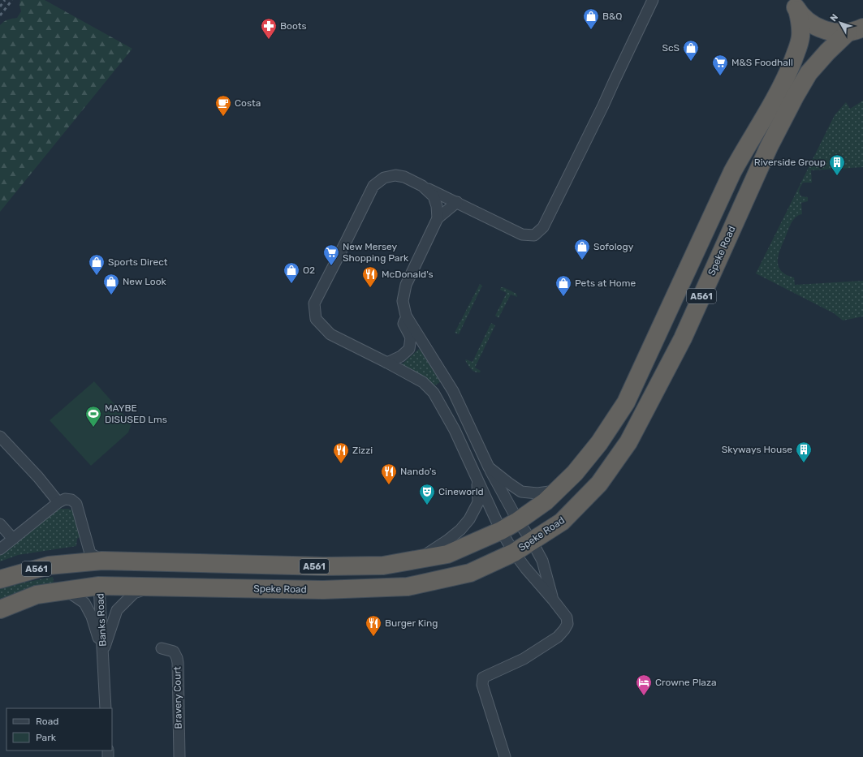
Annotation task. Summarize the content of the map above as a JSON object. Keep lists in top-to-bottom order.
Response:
{
  "streets": {
    "highway": ["Speke Road", "A561"],
    "street": ["Banks Road", "Bravery Court"]
  },
  "crossings": [
    ["Speke Road", "A561"],
    ["Speke Road", "Banks Road"]
  ],
  "places": {
    "shop": [
      "B&Q",
      "ScS",
      "Sofology",
      "Sports Direct",
      "O2",
      "New Look",
      "Pets at Home"
    ],
    "pharmacy": ["Boots"],
    "supermarket": ["M&S Foodhall", "New Mersey Shopping Park"],
    "cafe": ["Costa"],
    "building": ["Riverside Group", "Skyways House"],
    "restaurant": [
      "McDonald's",
      "Zizzi",
      "Nando's",
      "Burger King"
    ],
    "sports": ["MAYBE DISUSED Lms"],
    "theatre": ["Cineworld"],
    "hotel": ["Crowne Plaza"]
  },
  "legend": ["Road", "Park"],
  "north": "top left"
}
